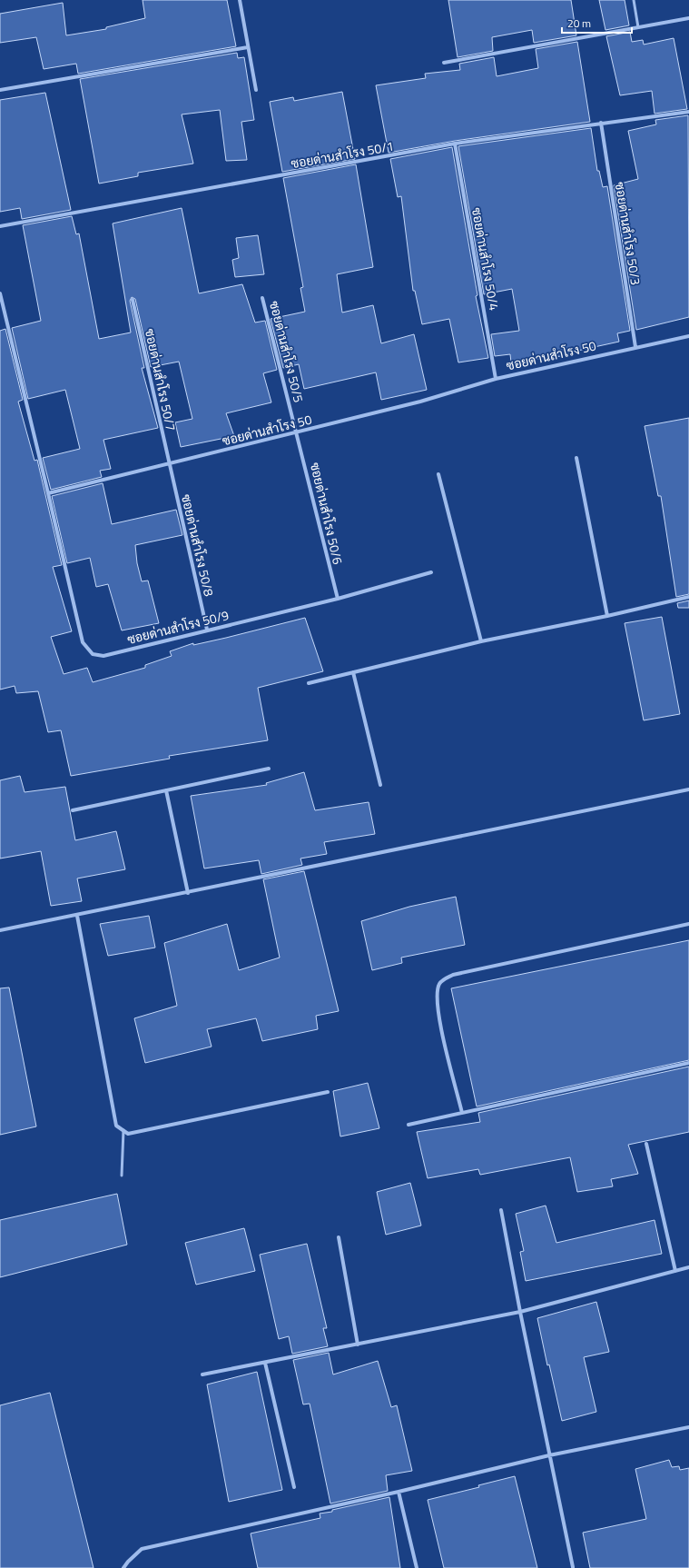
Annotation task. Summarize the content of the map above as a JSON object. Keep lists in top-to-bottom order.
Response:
{
  "streets": {
    "street": [
      "ซอยด่านสำโรง 50/1",
      "ซอยด่านสำโรง 50/3",
      "ซอยด่านสำโรง 50/4",
      "ซอยด่านสำโรง 50/5",
      "ซอยด่านสำโรง 50",
      "ซอยด่านสำโรง 50/7",
      "ซอยด่านสำโรง 50/6",
      "ซอยด่านสำโรง 50/8",
      "ซอยด่านสำโรง 50/9"
    ]
  },
  "crossings": [
    ["ซอยด่านสำโรง 50/1", "ซอยด่านสำโรง 50/3"],
    ["ซอยด่านสำโรง 50/1", "ซอยด่านสำโรง 50/4"],
    ["ซอยด่านสำโรง 50/3", "ซอยด่านสำโรง 50"],
    ["ซอยด่านสำโรง 50/4", "ซอยด่านสำโรง 50"],
    ["ซอยด่านสำโรง 50/5", "ซอยด่านสำโรง 50"],
    ["ซอยด่านสำโรง 50/5", "ซอยด่านสำโรง 50/6"],
    ["ซอยด่านสำโรง 50", "ซอยด่านสำโรง 50/7"],
    ["ซอยด่านสำโรง 50", "ซอยด่านสำโรง 50/6"],
    ["ซอยด่านสำโรง 50", "ซอยด่านสำโรง 50/8"],
    ["ซอยด่านสำโรง 50", "ซอยด่านสำโรง 50/9"],
    ["ซอยด่านสำโรง 50/7", "ซอยด่านสำโรง 50/8"],
    ["ซอยด่านสำโรง 50/6", "ซอยด่านสำโรง 50/9"],
    ["ซอยด่านสำโรง 50/8", "ซอยด่านสำโรง 50/9"]
  ],
  "scale_bar": "20 m"
}
